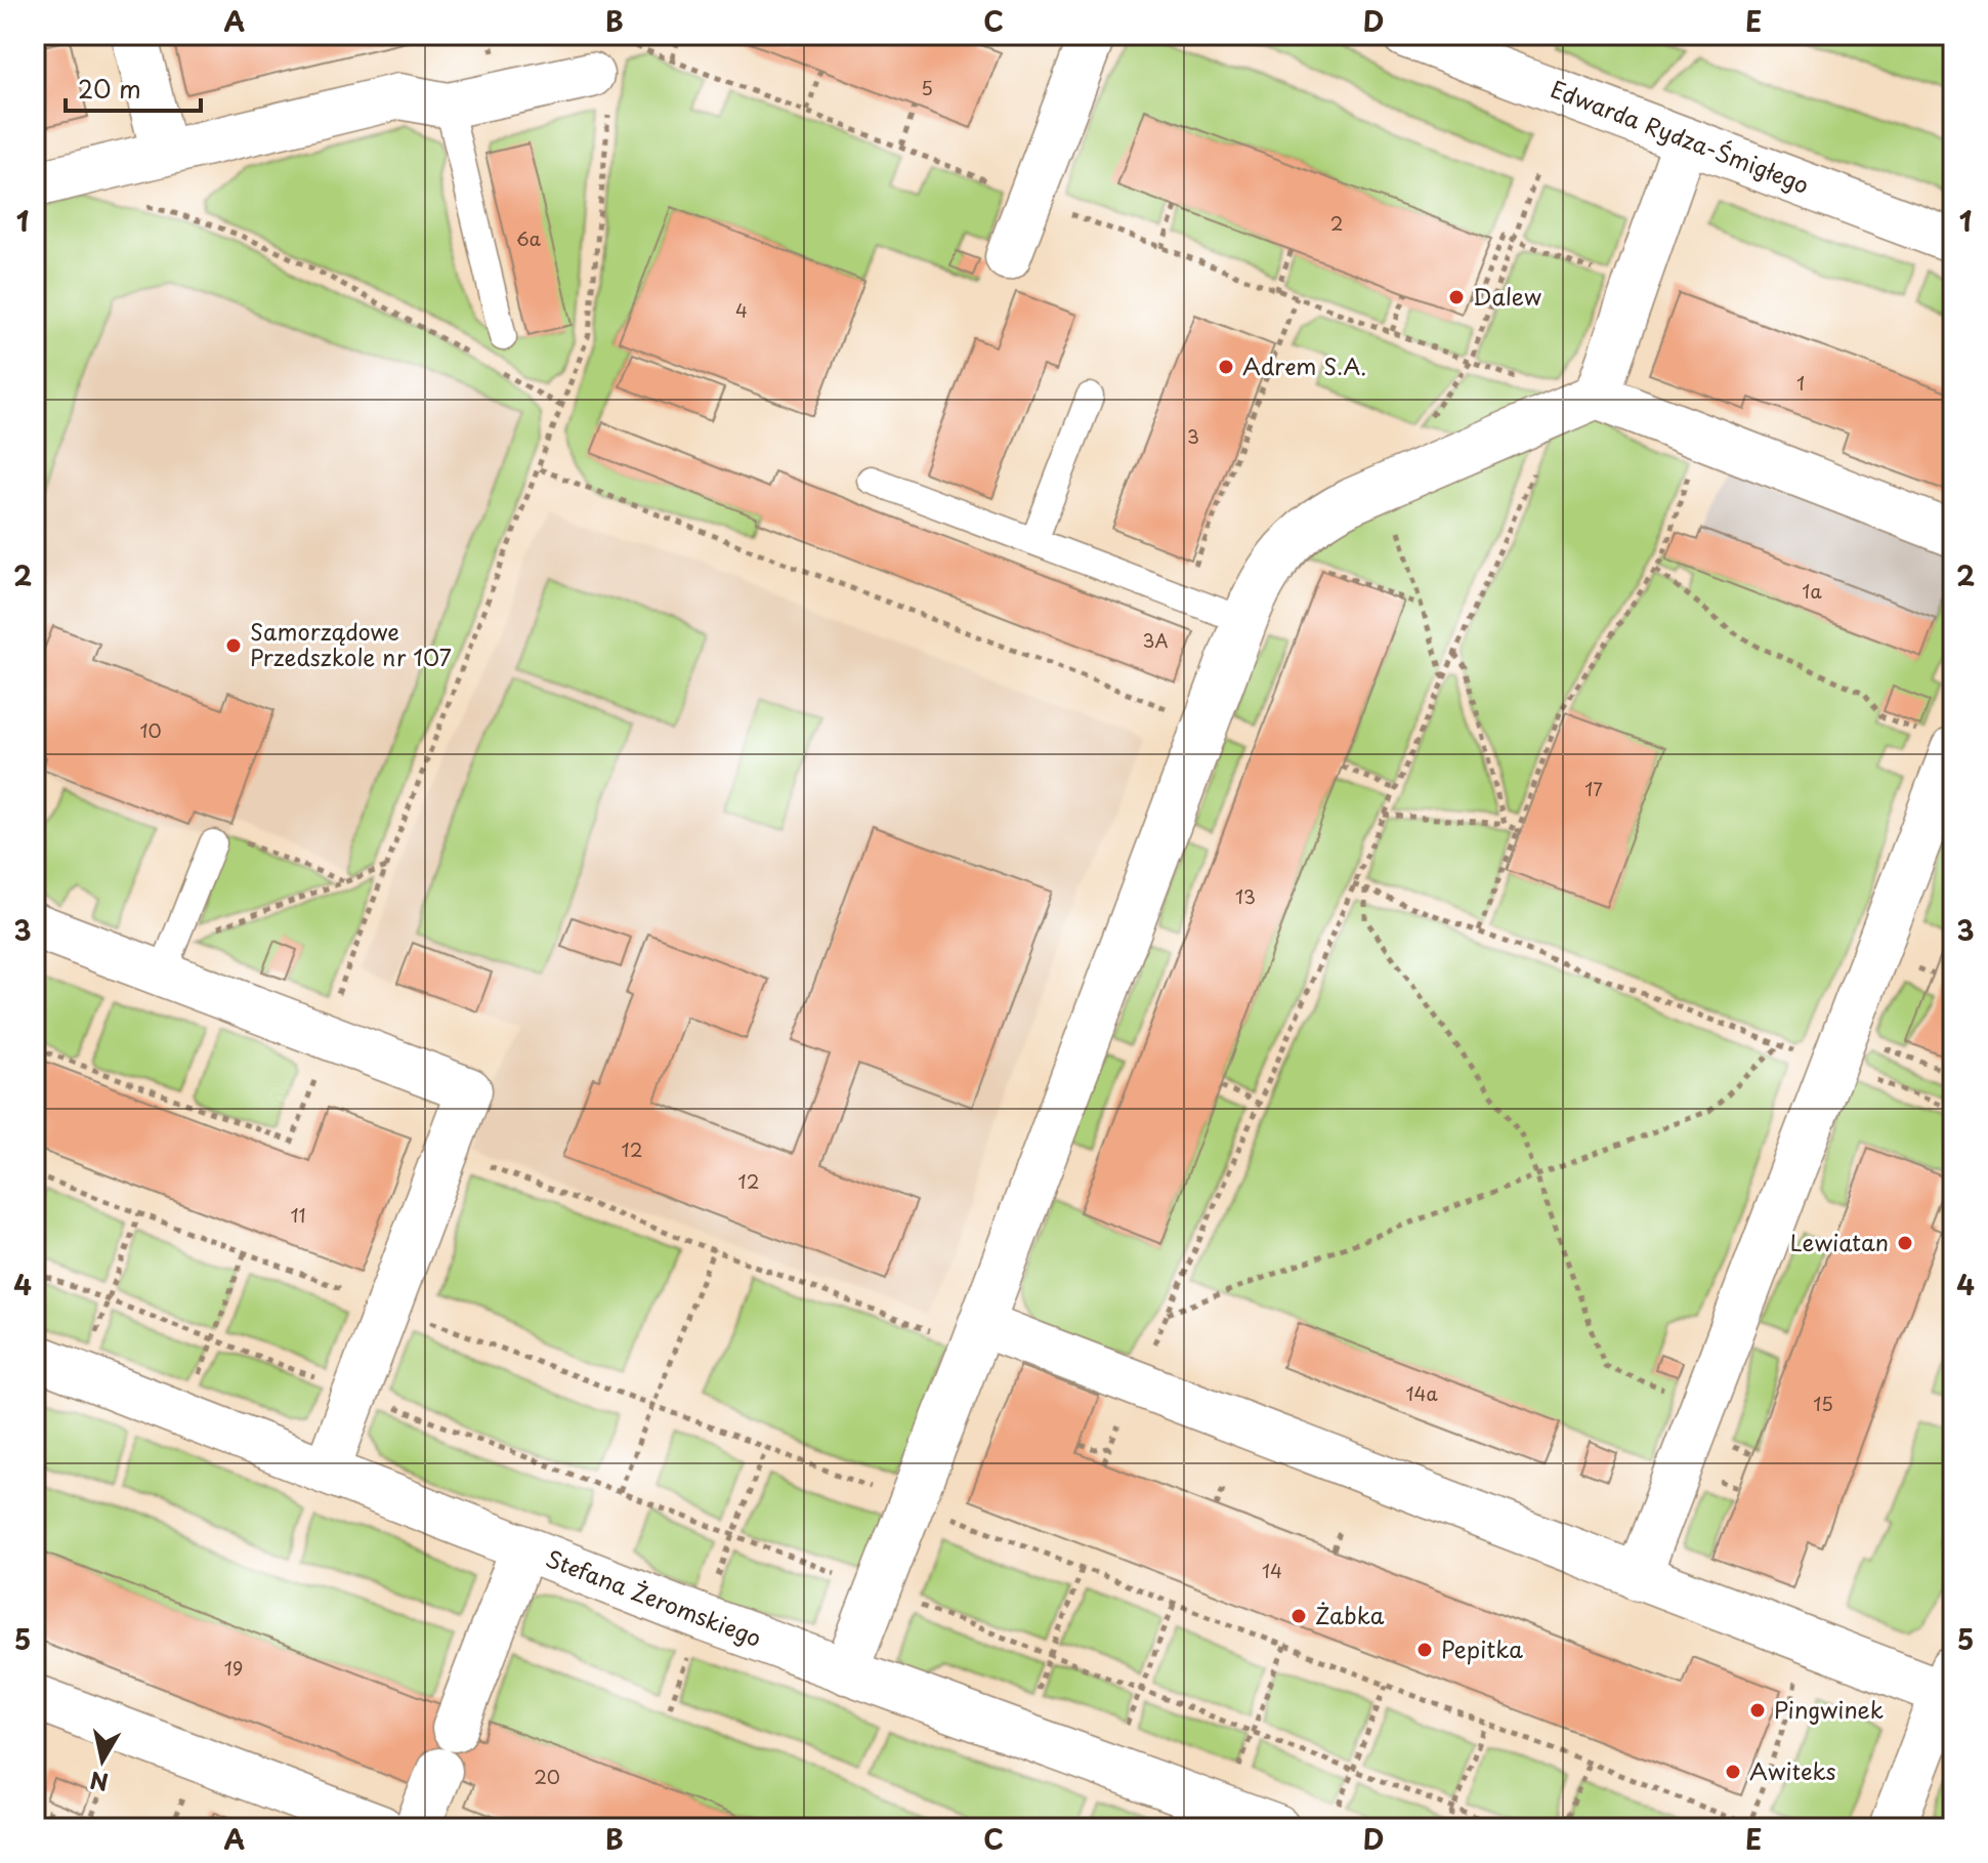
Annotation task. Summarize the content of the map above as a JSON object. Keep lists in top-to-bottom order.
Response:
{
  "streets": {
    "street": ["Edwarda Rydza-Śmigłego", "Stefana Żeromskiego"]
  },
  "places": [
    "Dalew",
    "Adrem S.A.",
    "Samorządowe Przedszkole nr 107",
    "Lewiatan",
    "Żabka",
    "Pepitka",
    "Pingwinek",
    "Awiteks"
  ],
  "house_numbers": [
    "5",
    "2",
    "6a",
    "4",
    "1",
    "3",
    "1a",
    "3A",
    "10",
    "17",
    "13",
    "12",
    "12",
    "11",
    "14a",
    "15",
    "14",
    "19",
    "20"
  ],
  "scale_bar": "20 m",
  "north": "bottom",
  "grid": {
    "columns": [
      "A",
      "B",
      "C",
      "D",
      "E"
    ],
    "rows": [
      "1",
      "2",
      "3",
      "4",
      "5"
    ]
  }
}
